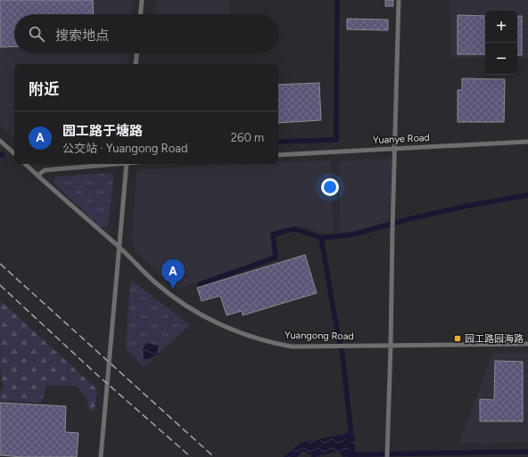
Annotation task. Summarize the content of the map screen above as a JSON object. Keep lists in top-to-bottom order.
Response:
{
  "streets": {
    "street": ["Yuanye Road", "Yuangong Road"]
  },
  "places": {
    "transit": ["园工路园海路"]
  },
  "page": {
    "map_buttons": ["+", "−"],
    "search": "搜索地点",
    "heading": "附近",
    "list": [
      {
        "mark": "A",
        "name": "园工路于塘路",
        "note": "公交站 · Yuangong Road",
        "value": "260 m"
      }
    ],
    "pins": "A"
  }
}
